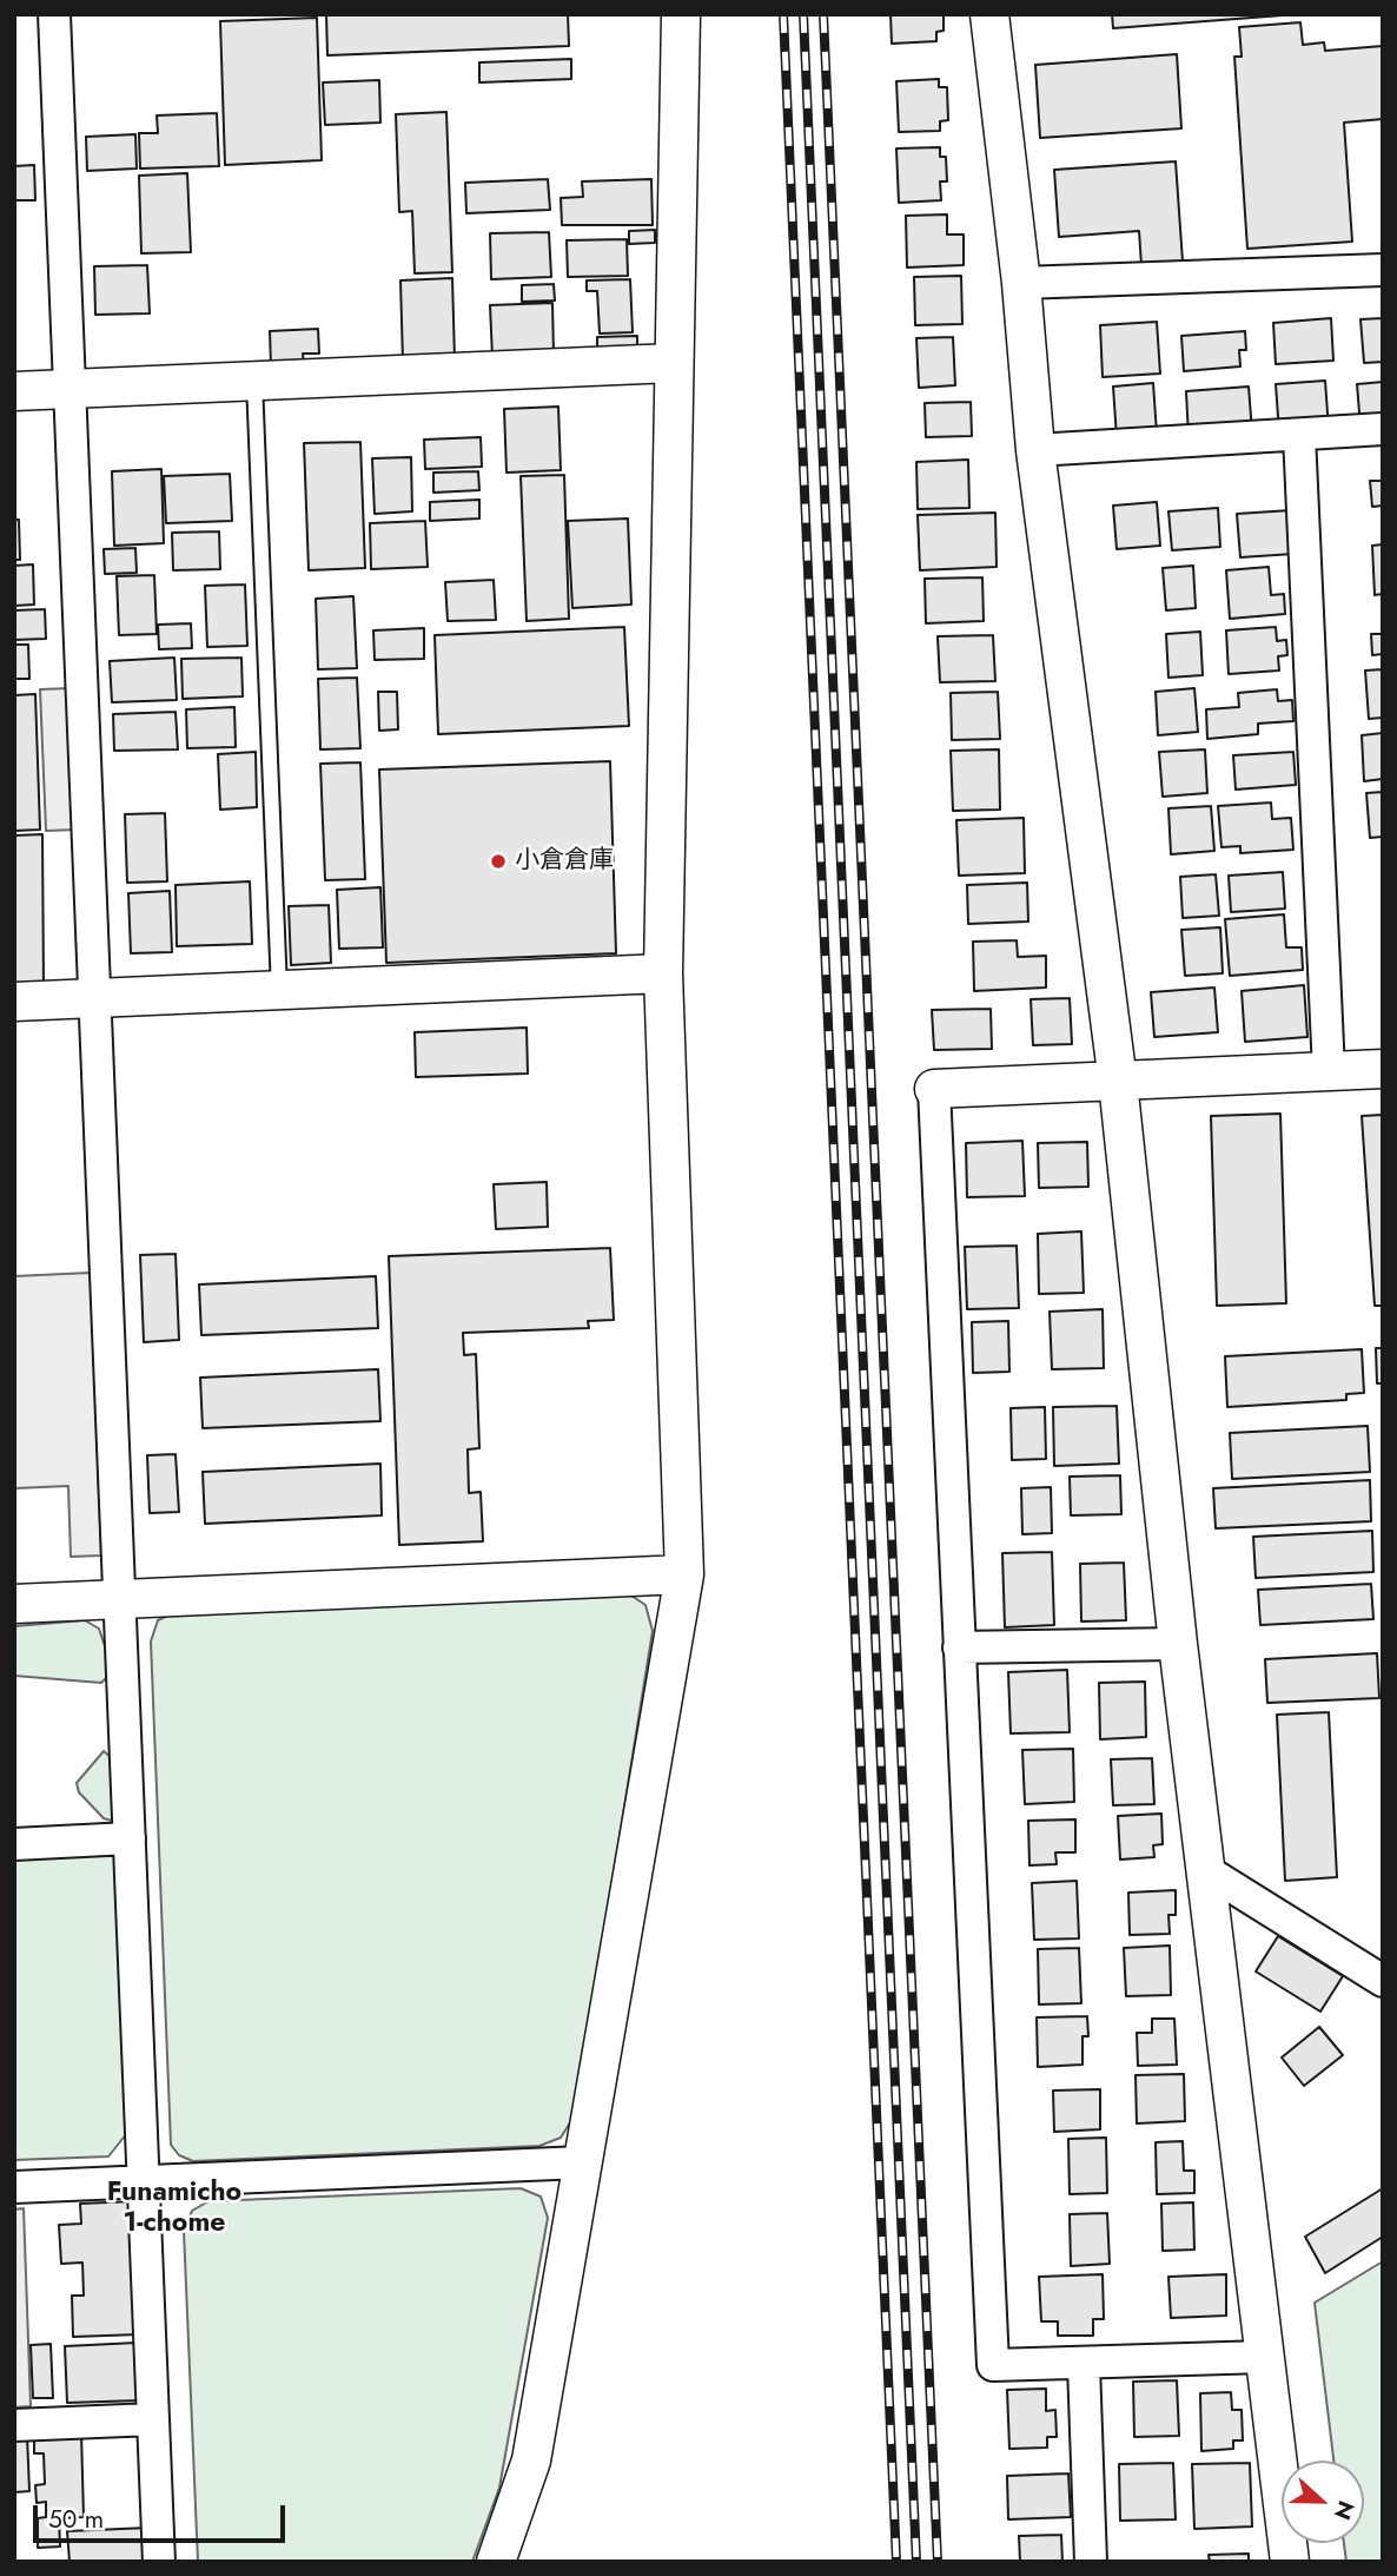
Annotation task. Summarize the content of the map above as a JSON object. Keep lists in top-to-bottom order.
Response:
{
  "districts": ["Funamicho 1-chome"],
  "places": ["小倉倉庫"],
  "scale_bar": "50 m",
  "north": "right"
}
